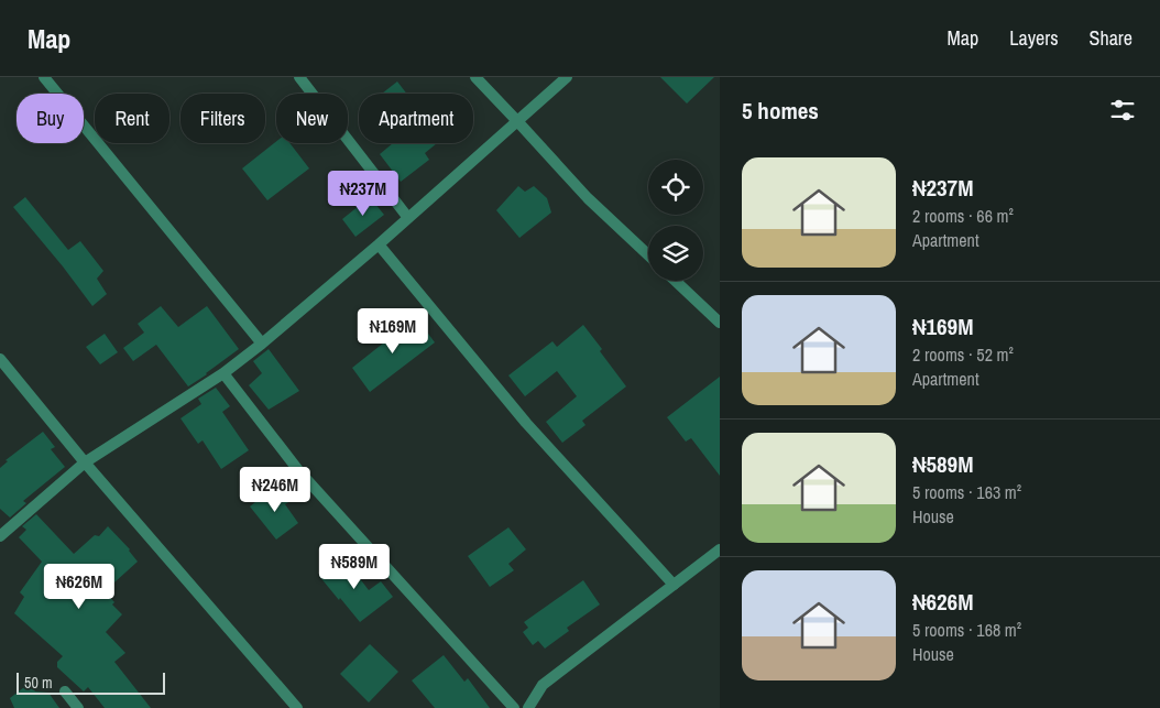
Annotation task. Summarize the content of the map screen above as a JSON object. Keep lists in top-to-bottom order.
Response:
{
  "scale_bar": "50 m",
  "page": {
    "header": "Map",
    "nav": ["Map", "Layers", "Share"],
    "heading": "5 homes",
    "chip": [
      "Buy",
      "Rent",
      "Filters",
      "New",
      "Apartment"
    ],
    "list": [
      {
        "name": "₦237M",
        "note": "2 rooms · 66 m² · Apartment"
      },
      {
        "name": "₦169M",
        "note": "2 rooms · 52 m² · Apartment"
      },
      {
        "name": "₦589M",
        "note": "5 rooms · 163 m² · House"
      },
      {
        "name": "₦626M",
        "note": "5 rooms · 168 m² · House"
      }
    ],
    "price": [
      "₦237M",
      "₦169M",
      "₦246M",
      "₦589M",
      "₦626M"
    ],
    "scale": "50 m"
  }
}
